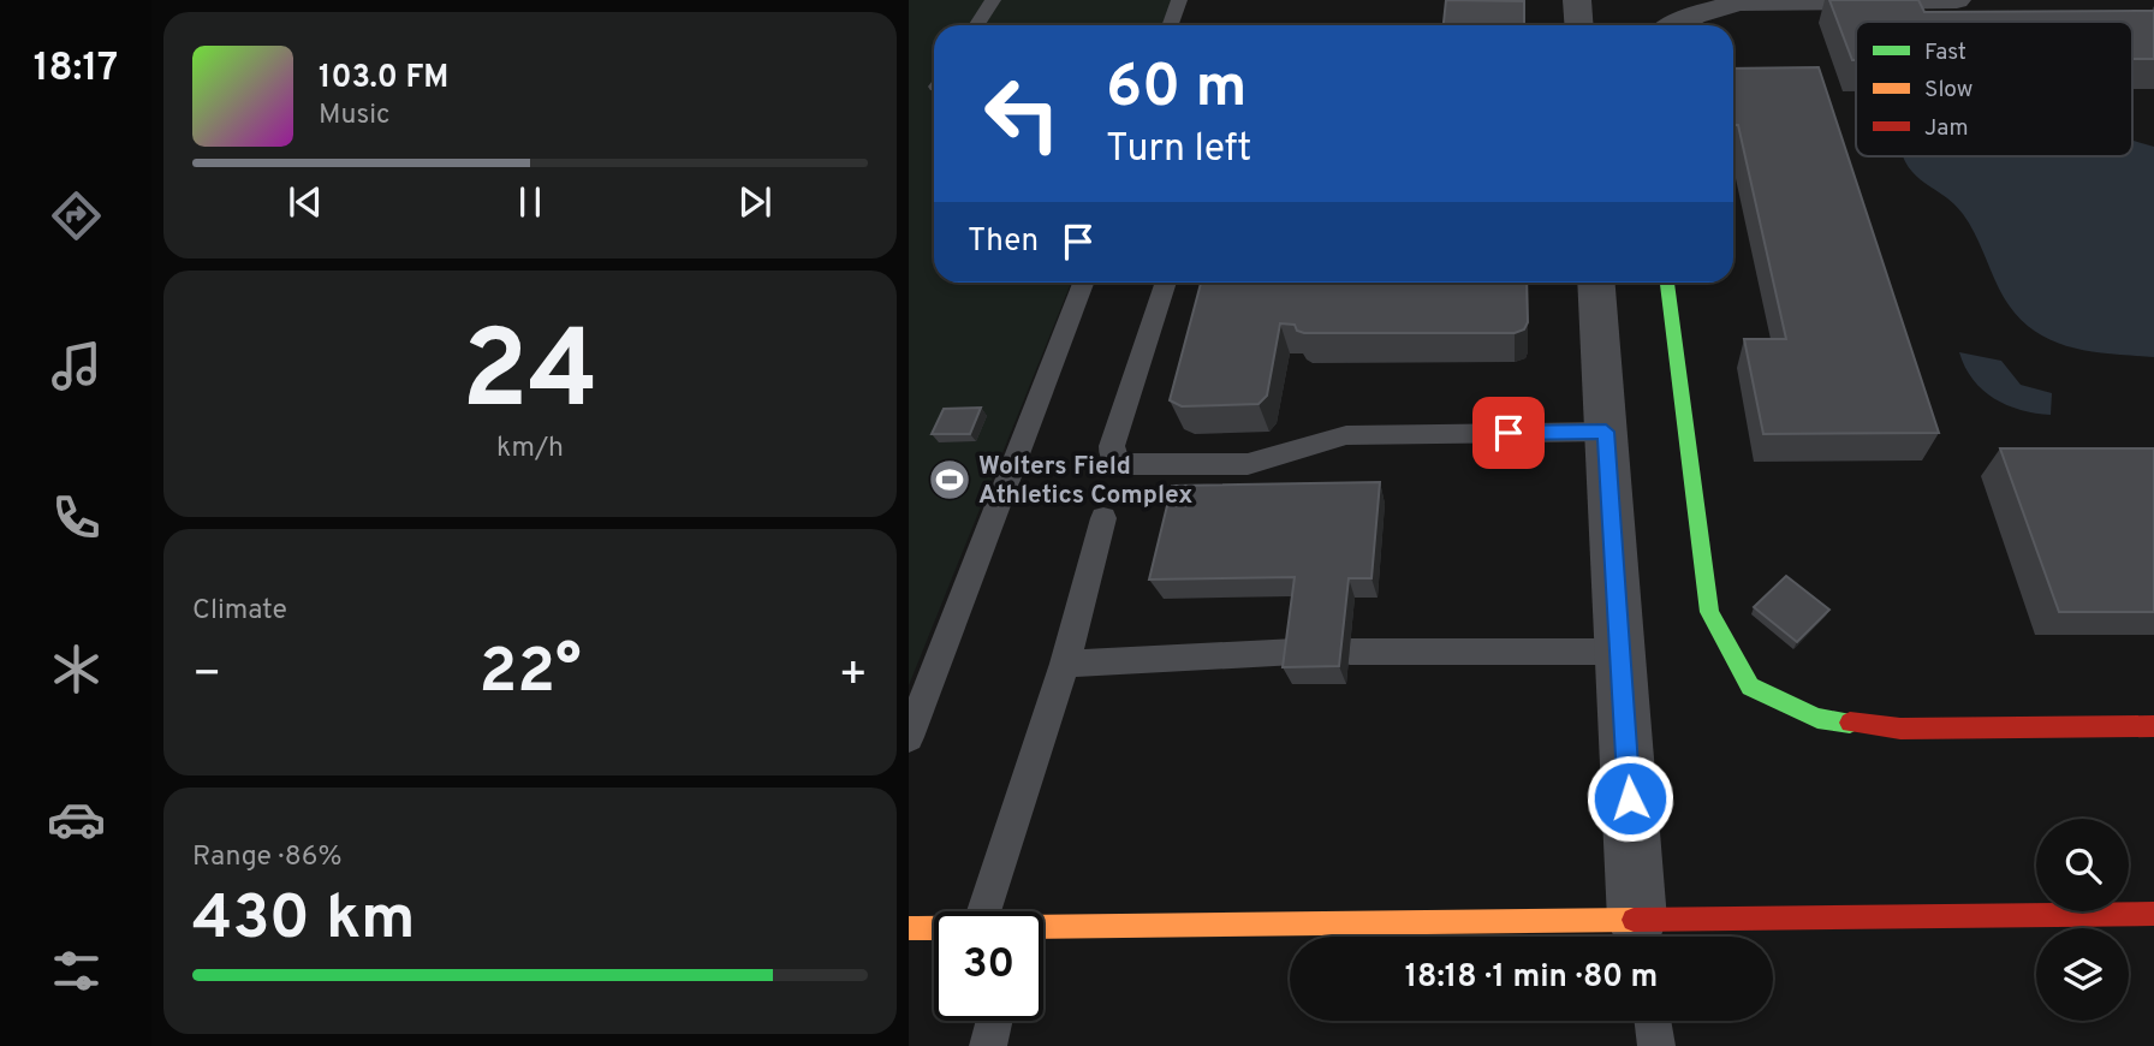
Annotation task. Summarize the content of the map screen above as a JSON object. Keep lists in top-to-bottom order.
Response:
{
  "places": {
    "sports": ["Wolters Field Athletics Complex"]
  },
  "legend": ["Fast", "Slow", "Jam"],
  "page": {
    "tabs": "18:17",
    "turn": ["60 m", "Turn left"],
    "song": ["103.0 FM", "Music"],
    "then": "Then",
    "tile": [
      ["24", "km/h"],
      "Climate",
      ["Range · 86%", "430 km"]
    ],
    "heat": ["−", "22°", "+"],
    "limit": "30",
    "trip": "18:18 · 1 min · 80 m"
  }
}
